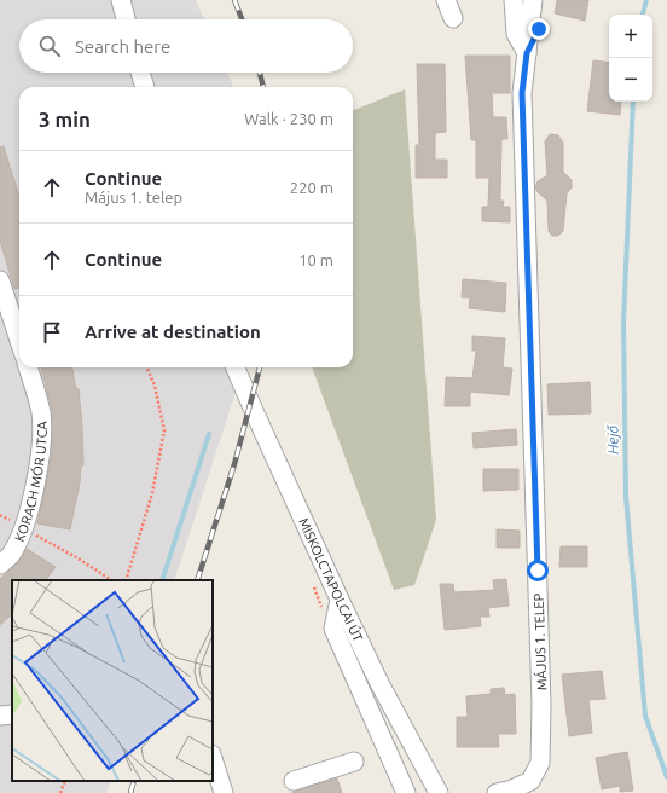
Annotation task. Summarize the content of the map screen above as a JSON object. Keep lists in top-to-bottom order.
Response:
{
  "streets": {
    "street": ["KORACH MÓR UTCA", "MISKOLCTAPOLCAI ÚT", "MÁJUS 1. TELEP"]
  },
  "water": ["Hejő"],
  "page": {
    "map_buttons": ["+", "−"],
    "search": "Search here",
    "heading": ["3 min", "Walk · 230 m"],
    "list": [
      ["Continue", "Május 1. telep", "220 m"],
      ["Continue", "10 m"],
      "Arrive at destination"
    ]
  }
}
